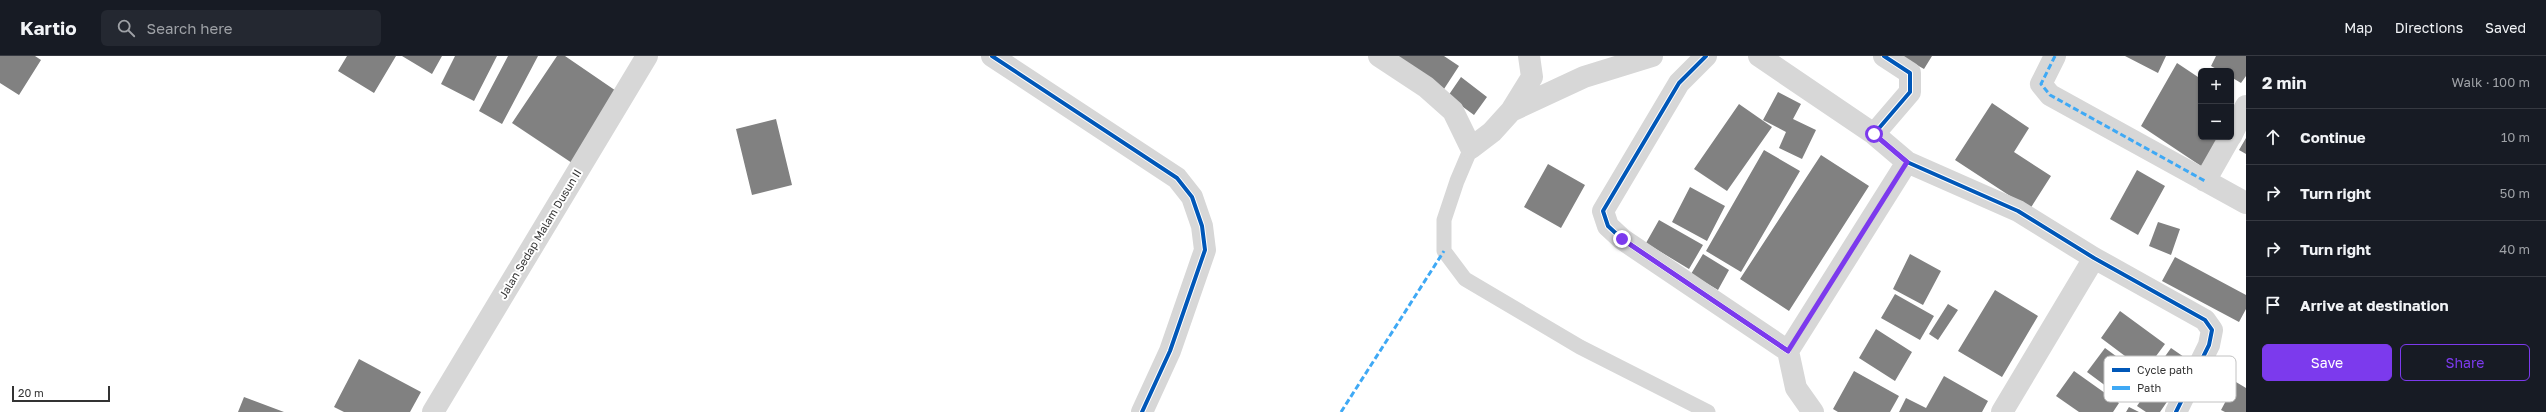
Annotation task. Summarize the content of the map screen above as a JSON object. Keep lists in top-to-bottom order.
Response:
{
  "streets": {
    "street": ["Jalan Sedap Malam Dusun II"]
  },
  "legend": ["Cycle path", "Path"],
  "scale_bar": "20 m",
  "page": {
    "header": "Kartio",
    "search": "Search here",
    "nav": ["Map", "Directions", "Saved"],
    "heading": ["2 min", "Walk · 100 m"],
    "map_buttons": ["+", "−"],
    "list": [
      ["Continue", "10 m"],
      ["Turn right", "50 m"],
      ["Turn right", "40 m"],
      "Arrive at destination"
    ],
    "buttons": ["Save", "Share"],
    "scale": "20 m"
  }
}
